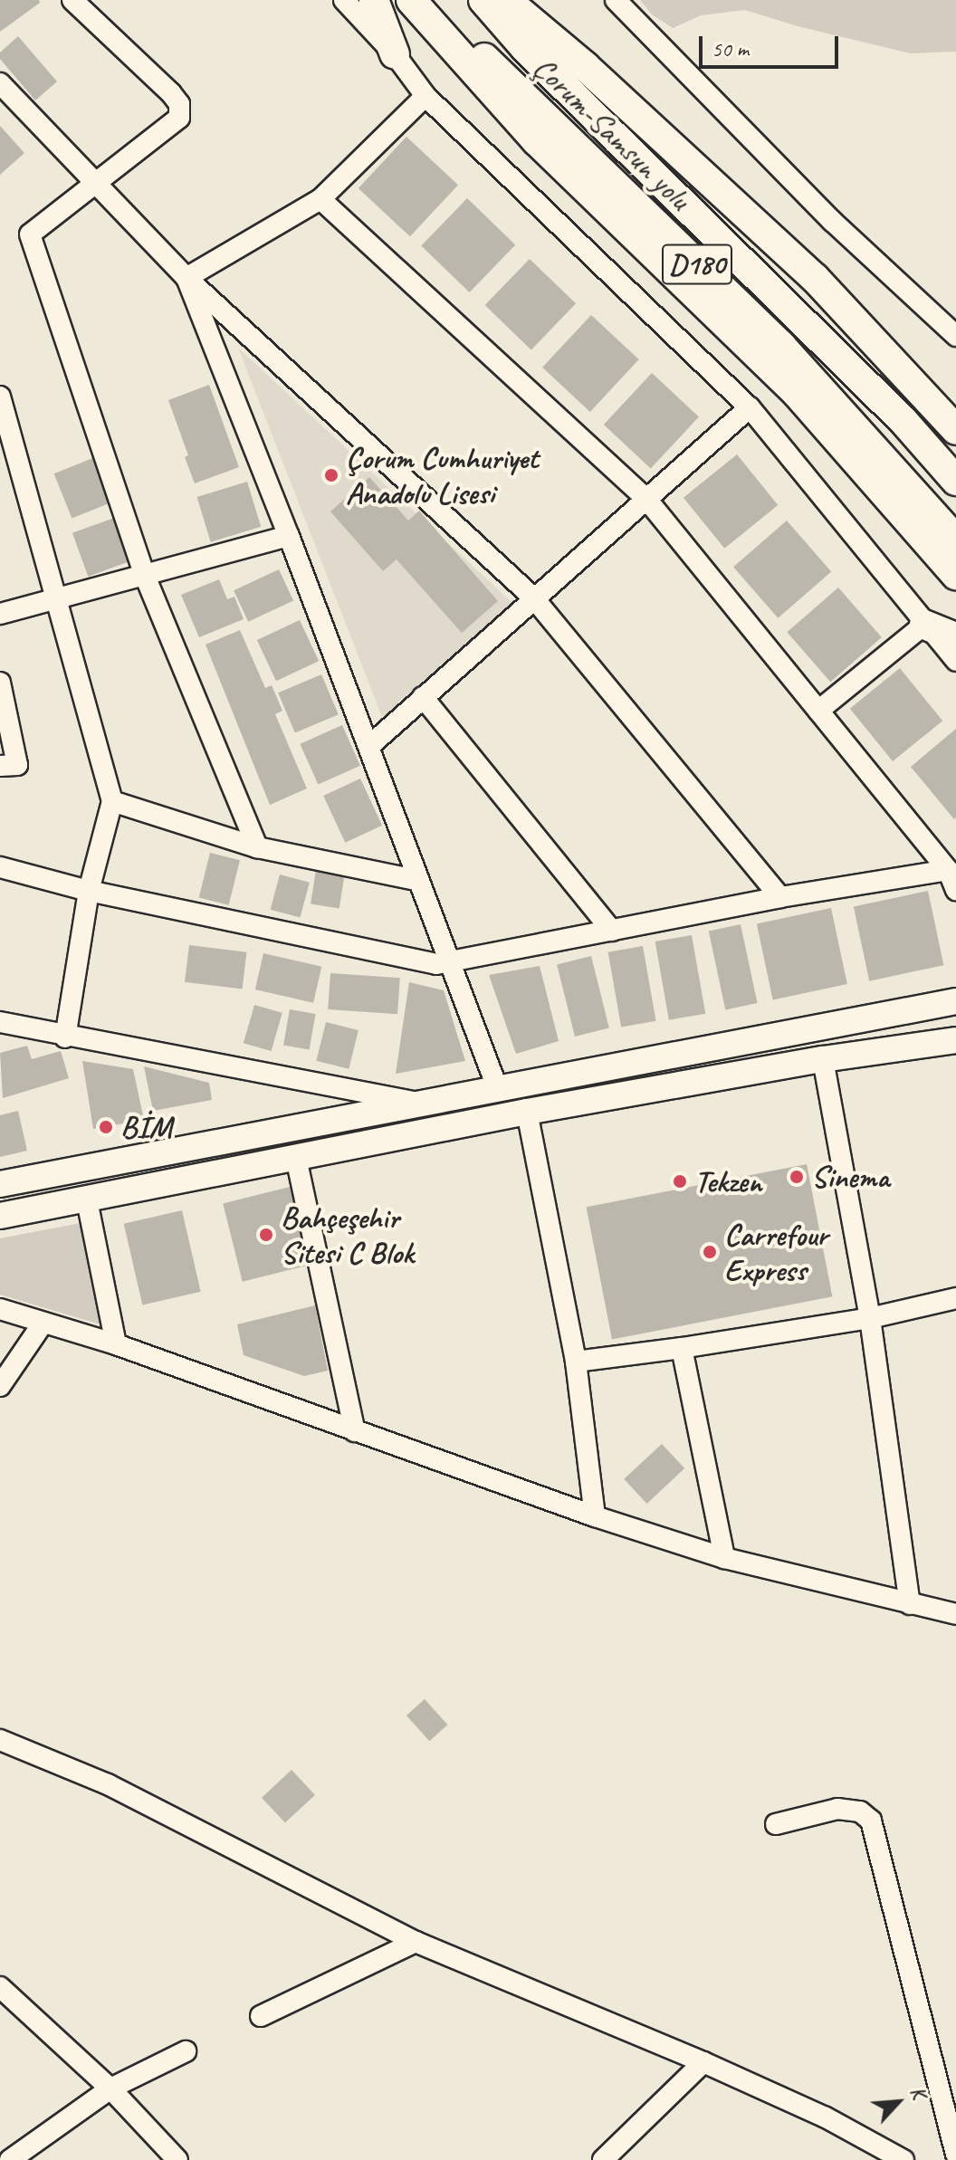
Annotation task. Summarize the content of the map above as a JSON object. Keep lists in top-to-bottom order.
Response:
{
  "streets": {
    "highway": ["Çorum-Samsun yolu", "D180"]
  },
  "places": [
    "Çorum Cumhuriyet Anadolu Lisesi",
    "BİM",
    "Sinema",
    "Tekzen",
    "Bahçeşehir Sitesi C Blok",
    "Carrefour Express"
  ],
  "scale_bar": "50 m",
  "north": "top right"
}
